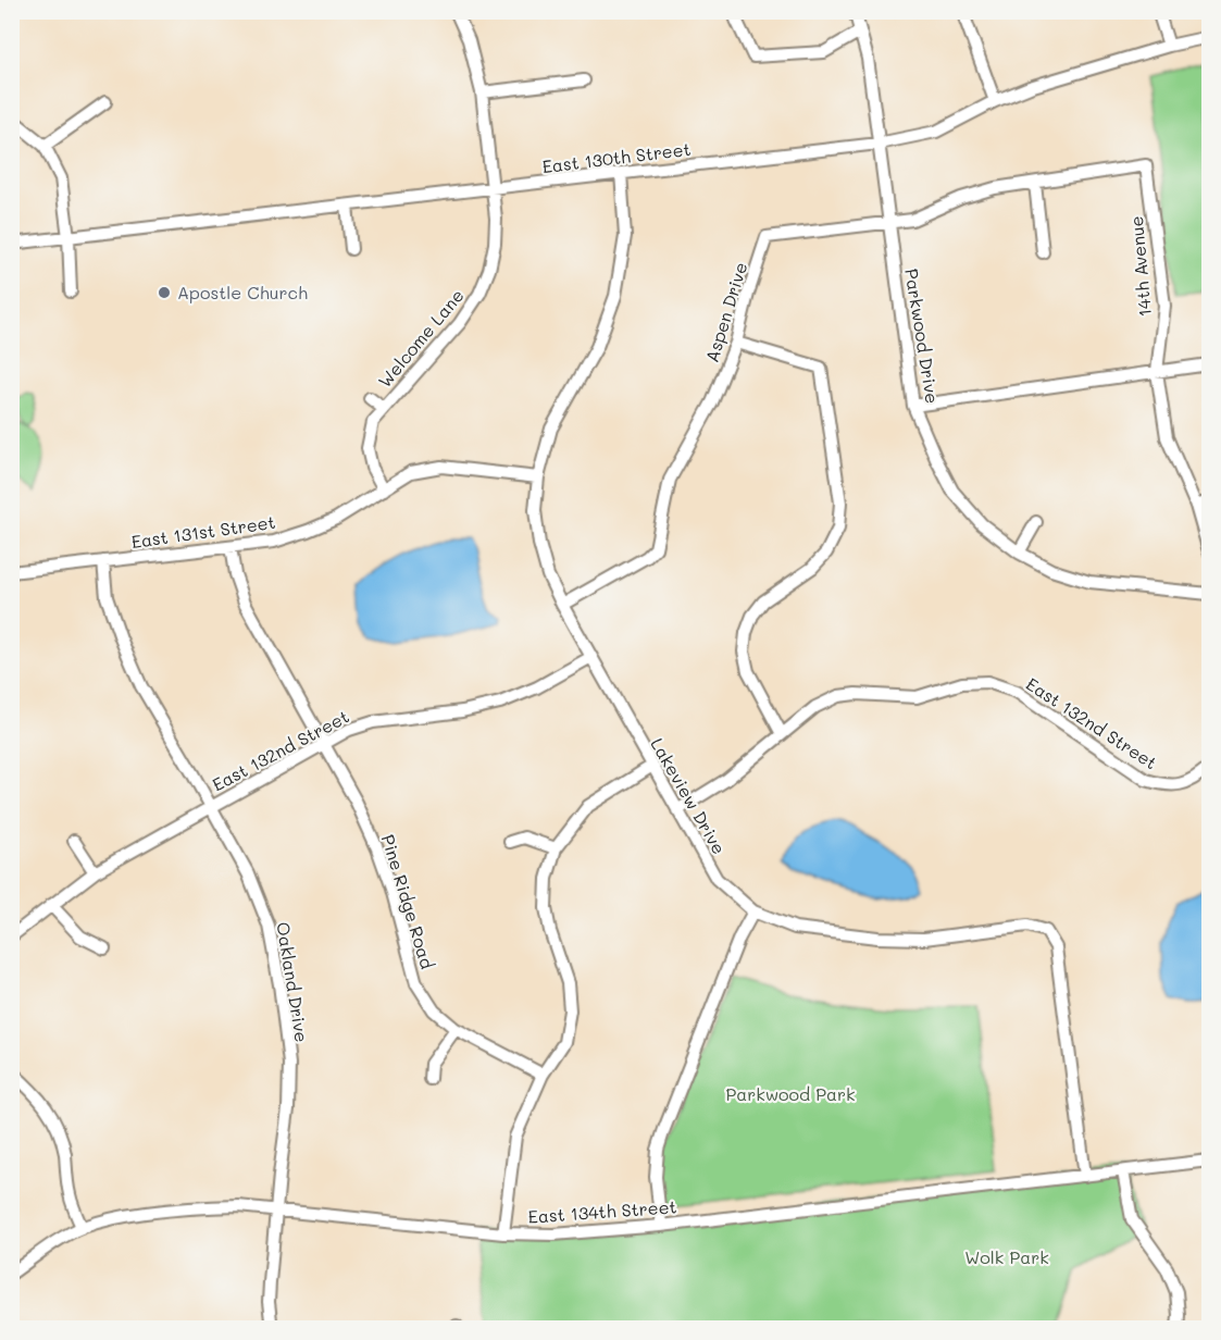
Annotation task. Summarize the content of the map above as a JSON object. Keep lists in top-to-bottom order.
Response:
{
  "streets": {
    "street": [
      "East 130th Street",
      "14th Avenue",
      "Aspen Drive",
      "Parkwood Drive",
      "Welcome Lane",
      "East 131st Street",
      "East 132nd Street",
      "Lakeview Drive",
      "Pine Ridge Road",
      "Oakland Drive",
      "East 134th Street"
    ]
  },
  "crossings": [
    ["East 130th Street", "Parkwood Drive"],
    ["East 130th Street", "Welcome Lane"],
    ["East 130th Street", "Lakeview Drive"],
    ["14th Avenue", "Aspen Drive"],
    ["Aspen Drive", "Parkwood Drive"],
    ["Aspen Drive", "Lakeview Drive"],
    ["Welcome Lane", "East 131st Street"],
    ["East 131st Street", "Lakeview Drive"],
    ["East 131st Street", "Pine Ridge Road"],
    ["East 131st Street", "Oakland Drive"],
    ["East 132nd Street", "Lakeview Drive"],
    ["East 132nd Street", "Pine Ridge Road"],
    ["East 132nd Street", "Oakland Drive"],
    ["Lakeview Drive", "East 134th Street"],
    ["Oakland Drive", "East 134th Street"]
  ],
  "parks": ["Parkwood Park", "Wolk Park"],
  "places": ["Apostle Church"]
}
